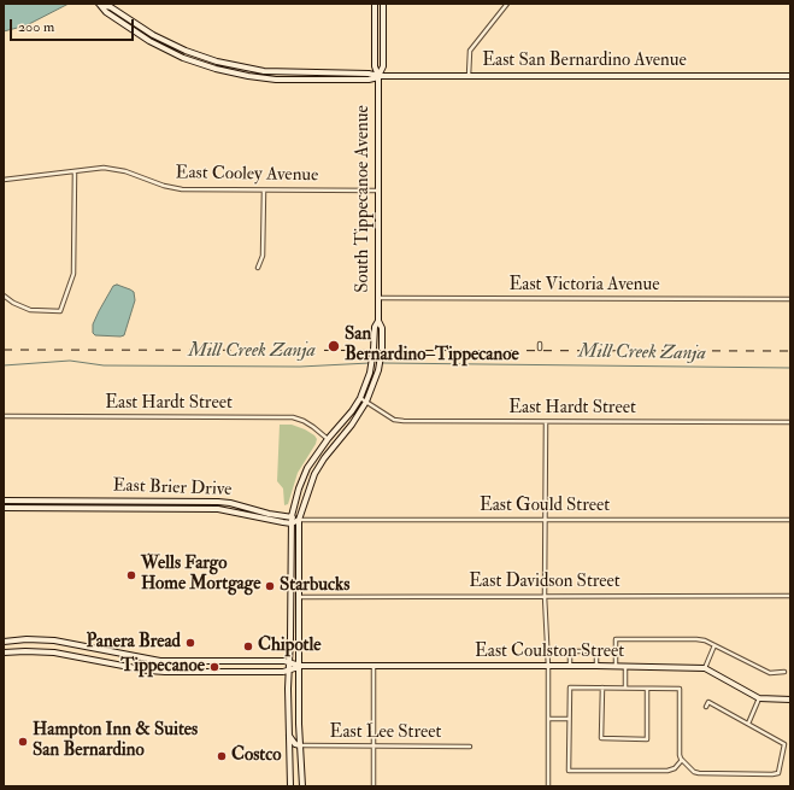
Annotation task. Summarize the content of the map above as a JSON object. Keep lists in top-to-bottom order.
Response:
{
  "streets": {
    "main road": [
      "East San Bernardino Avenue",
      "South Tippecanoe Avenue",
      "East Brier Drive",
      "East Coulston Street"
    ],
    "street": [
      "East Cooley Avenue",
      "East Victoria Avenue",
      "East Hardt Street",
      "East Gould Street",
      "East Davidson Street",
      "East Lee Street"
    ]
  },
  "crossings": [
    ["East San Bernardino Avenue", "South Tippecanoe Avenue"],
    ["East Cooley Avenue", "South Tippecanoe Avenue"],
    ["South Tippecanoe Avenue", "East Victoria Avenue"],
    ["South Tippecanoe Avenue", "East Hardt Street"],
    ["South Tippecanoe Avenue", "East Brier Drive"],
    ["South Tippecanoe Avenue", "East Gould Street"],
    ["South Tippecanoe Avenue", "East Davidson Street"],
    ["South Tippecanoe Avenue", "East Coulston Street"],
    ["South Tippecanoe Avenue", "East Lee Street"],
    ["East Brier Drive", "East Gould Street"]
  ],
  "water": ["Mill Creek Zanja"],
  "places": [
    "San Bernardino–Tippecanoe",
    "Wells Fargo Home Mortgage",
    "Starbucks",
    "Panera Bread",
    "Chipotle",
    "Tippecanoe",
    "Hampton Inn & Suites San Bernardino",
    "Costco"
  ],
  "scale_bar": "200 m"
}
